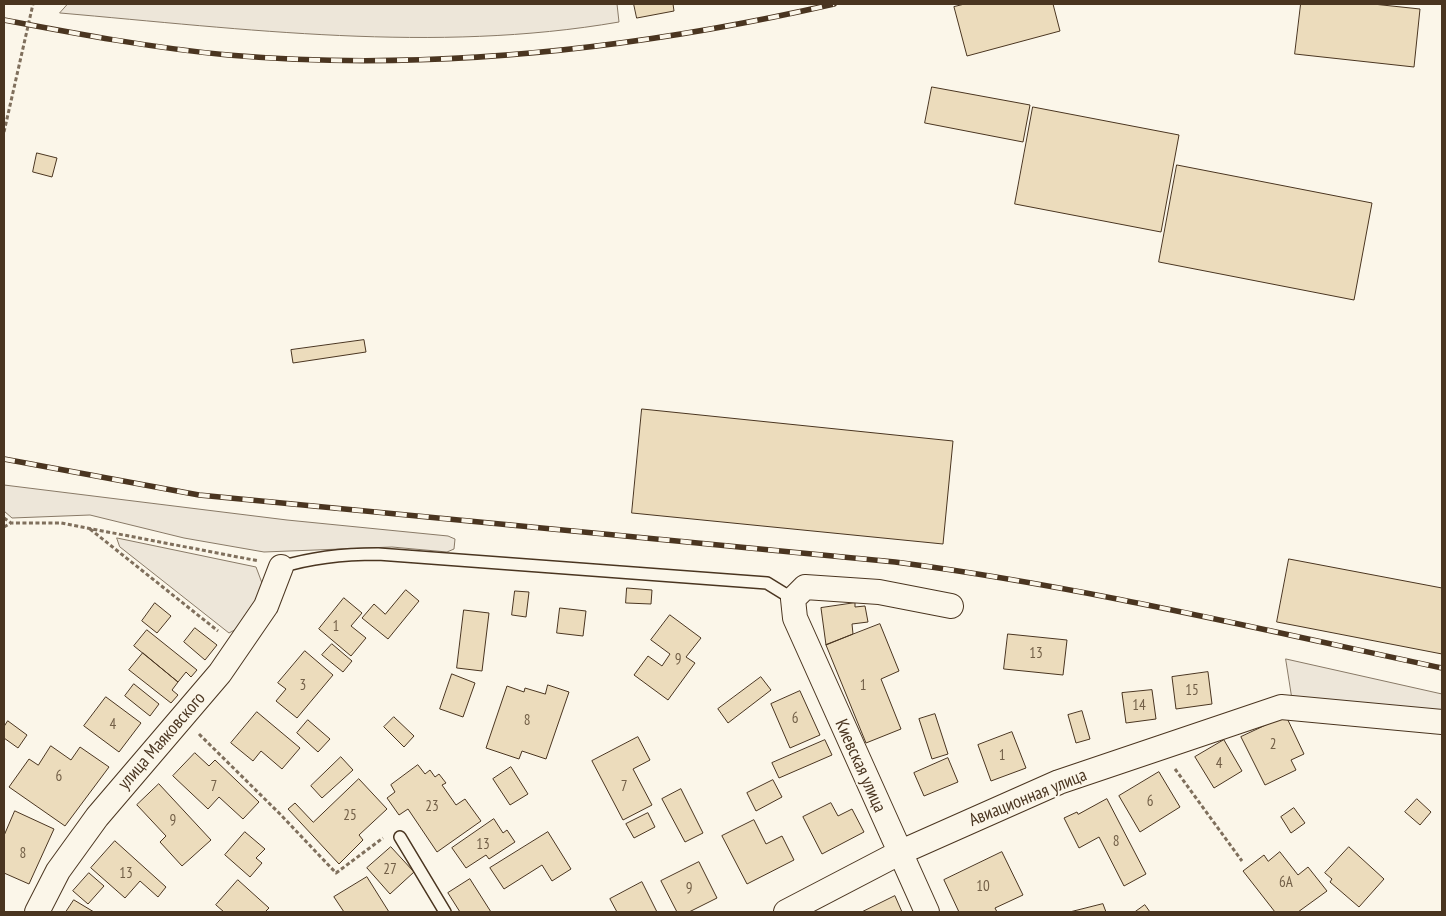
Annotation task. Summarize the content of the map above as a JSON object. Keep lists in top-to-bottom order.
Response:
{
  "streets": {
    "street": ["улица Маяковского", "Киевская улица", "Авиационная улица"]
  },
  "crossings": [
    ["Киевская улица", "Авиационная улица"]
  ],
  "house_numbers": [
    "1",
    "13",
    "9",
    "3",
    "1",
    "15",
    "14",
    "6",
    "8",
    "4",
    "2",
    "1",
    "4",
    "6",
    "7",
    "7",
    "6",
    "23",
    "25",
    "9",
    "8",
    "13",
    "8",
    "27",
    "13",
    "6А",
    "10",
    "9"
  ]
}
